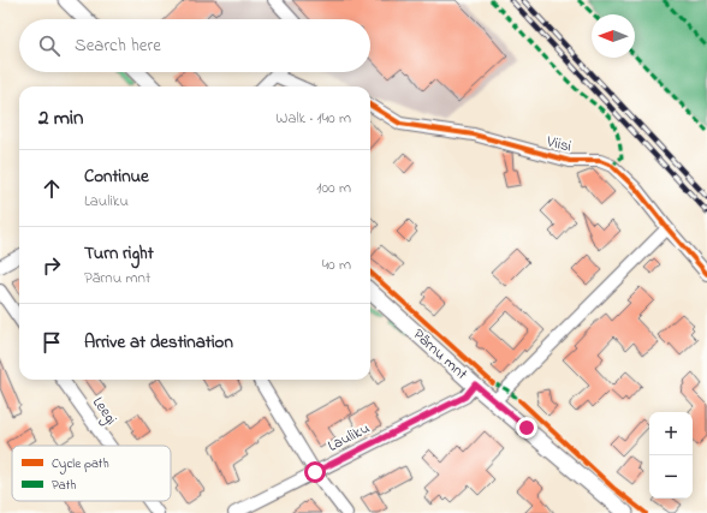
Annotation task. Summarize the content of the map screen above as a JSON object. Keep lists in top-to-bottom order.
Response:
{
  "streets": {
    "main road": ["Pärnu mnt"],
    "street": ["Viisi", "Leegi", "Lauliku"]
  },
  "crossings": [
    ["Pärnu mnt", "Lauliku"]
  ],
  "legend": ["Cycle path", "Path"],
  "north": "left",
  "page": {
    "search": "Search here",
    "heading": ["2 min", "Walk · 140 m"],
    "list": [
      ["Continue", "Lauliku", "100 m"],
      ["Turn right", "Pärnu mnt", "40 m"],
      "Arrive at destination"
    ],
    "map_buttons": ["+", "−"]
  }
}
